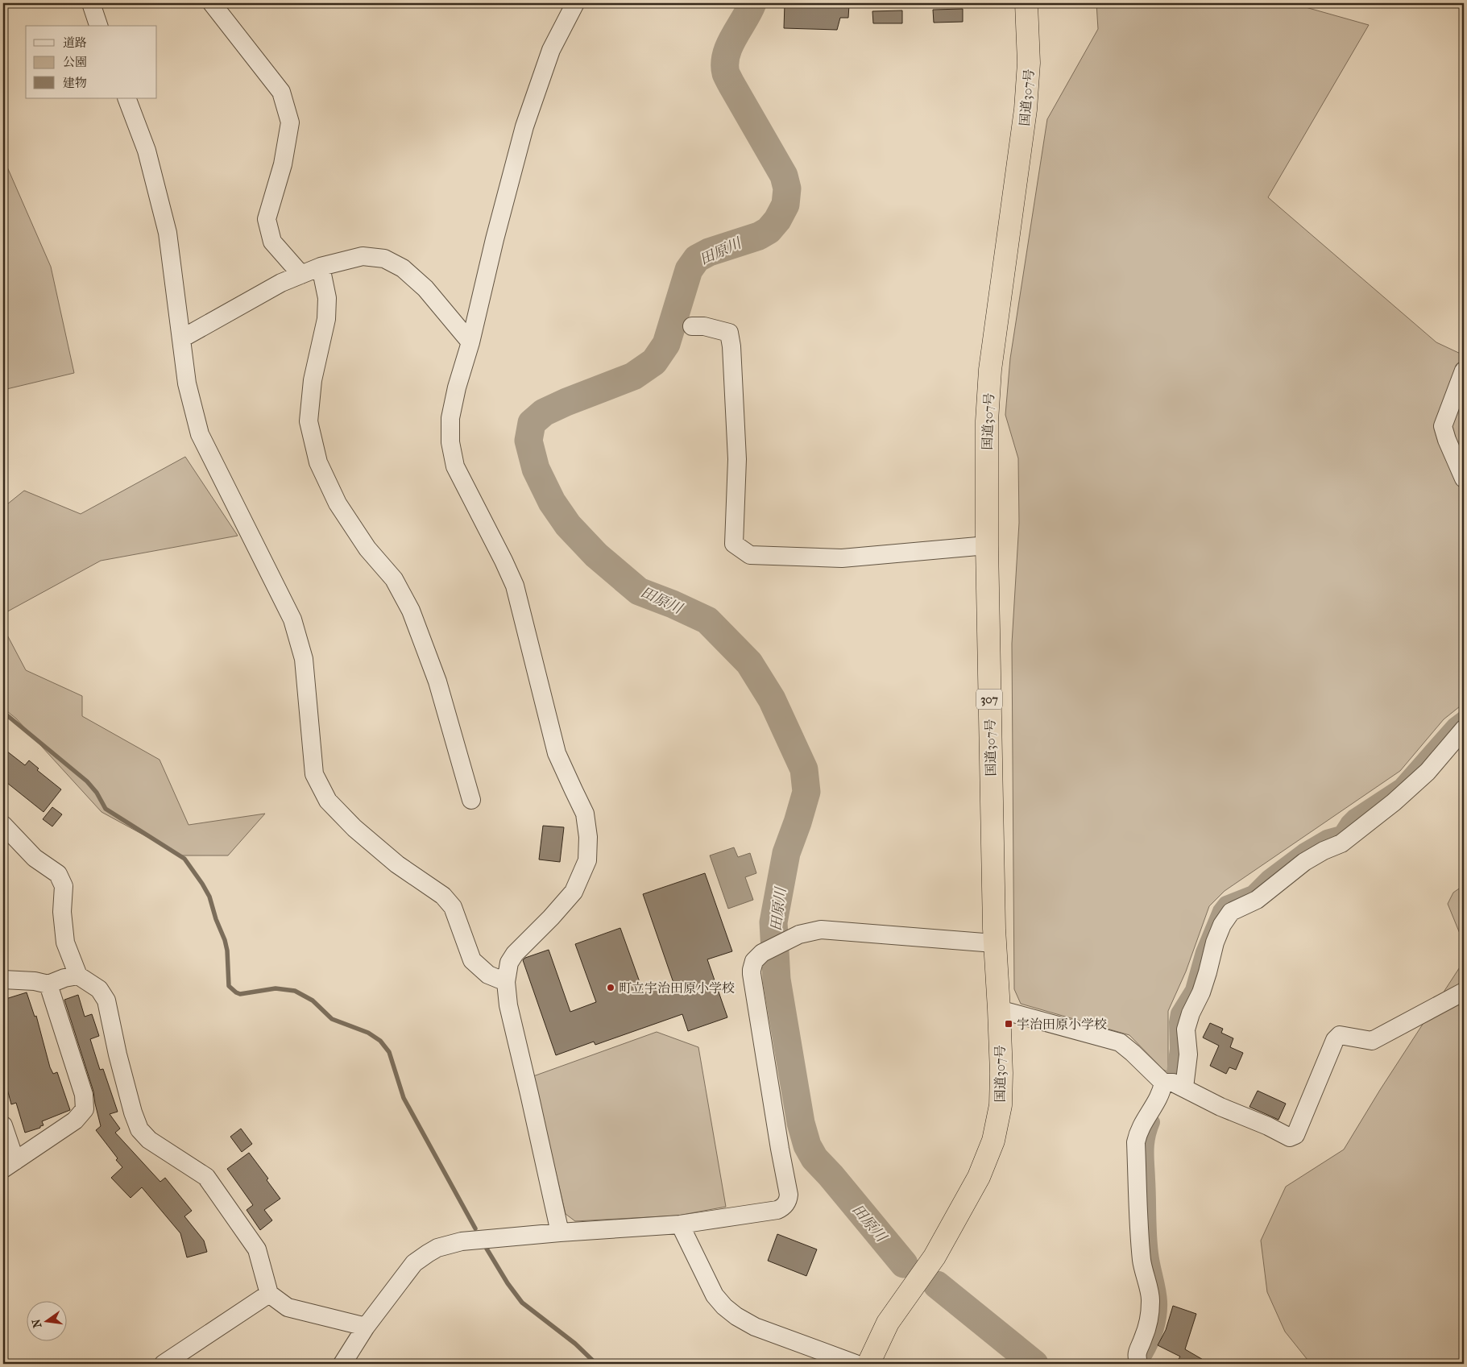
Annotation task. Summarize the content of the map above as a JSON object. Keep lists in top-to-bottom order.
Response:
{
  "streets": {
    "highway": ["国道307号", "307"]
  },
  "water": ["田原川"],
  "places": {
    "other": ["町立宇治田原小学校"],
    "transit": ["宇治田原小学校"]
  },
  "legend": ["道路", "公園", "建物"],
  "north": "left"
}
